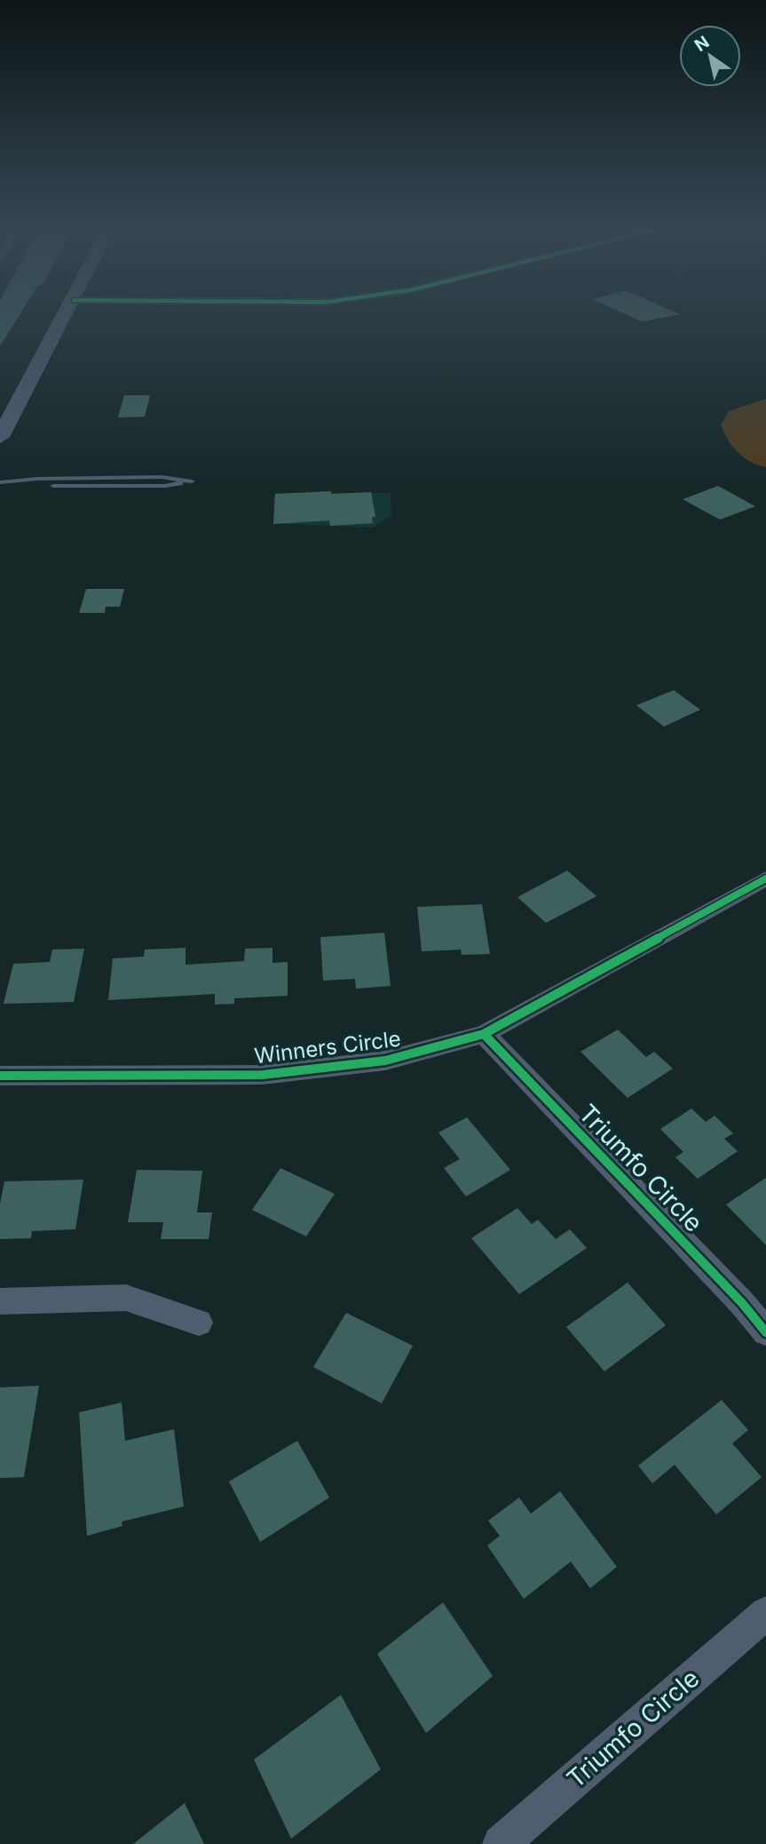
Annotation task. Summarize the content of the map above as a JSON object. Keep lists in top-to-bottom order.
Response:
{
  "streets": {
    "street": ["Winners Circle", "Triumfo Circle"]
  },
  "crossings": [
    ["Winners Circle", "Triumfo Circle"]
  ],
  "north": "top left"
}
